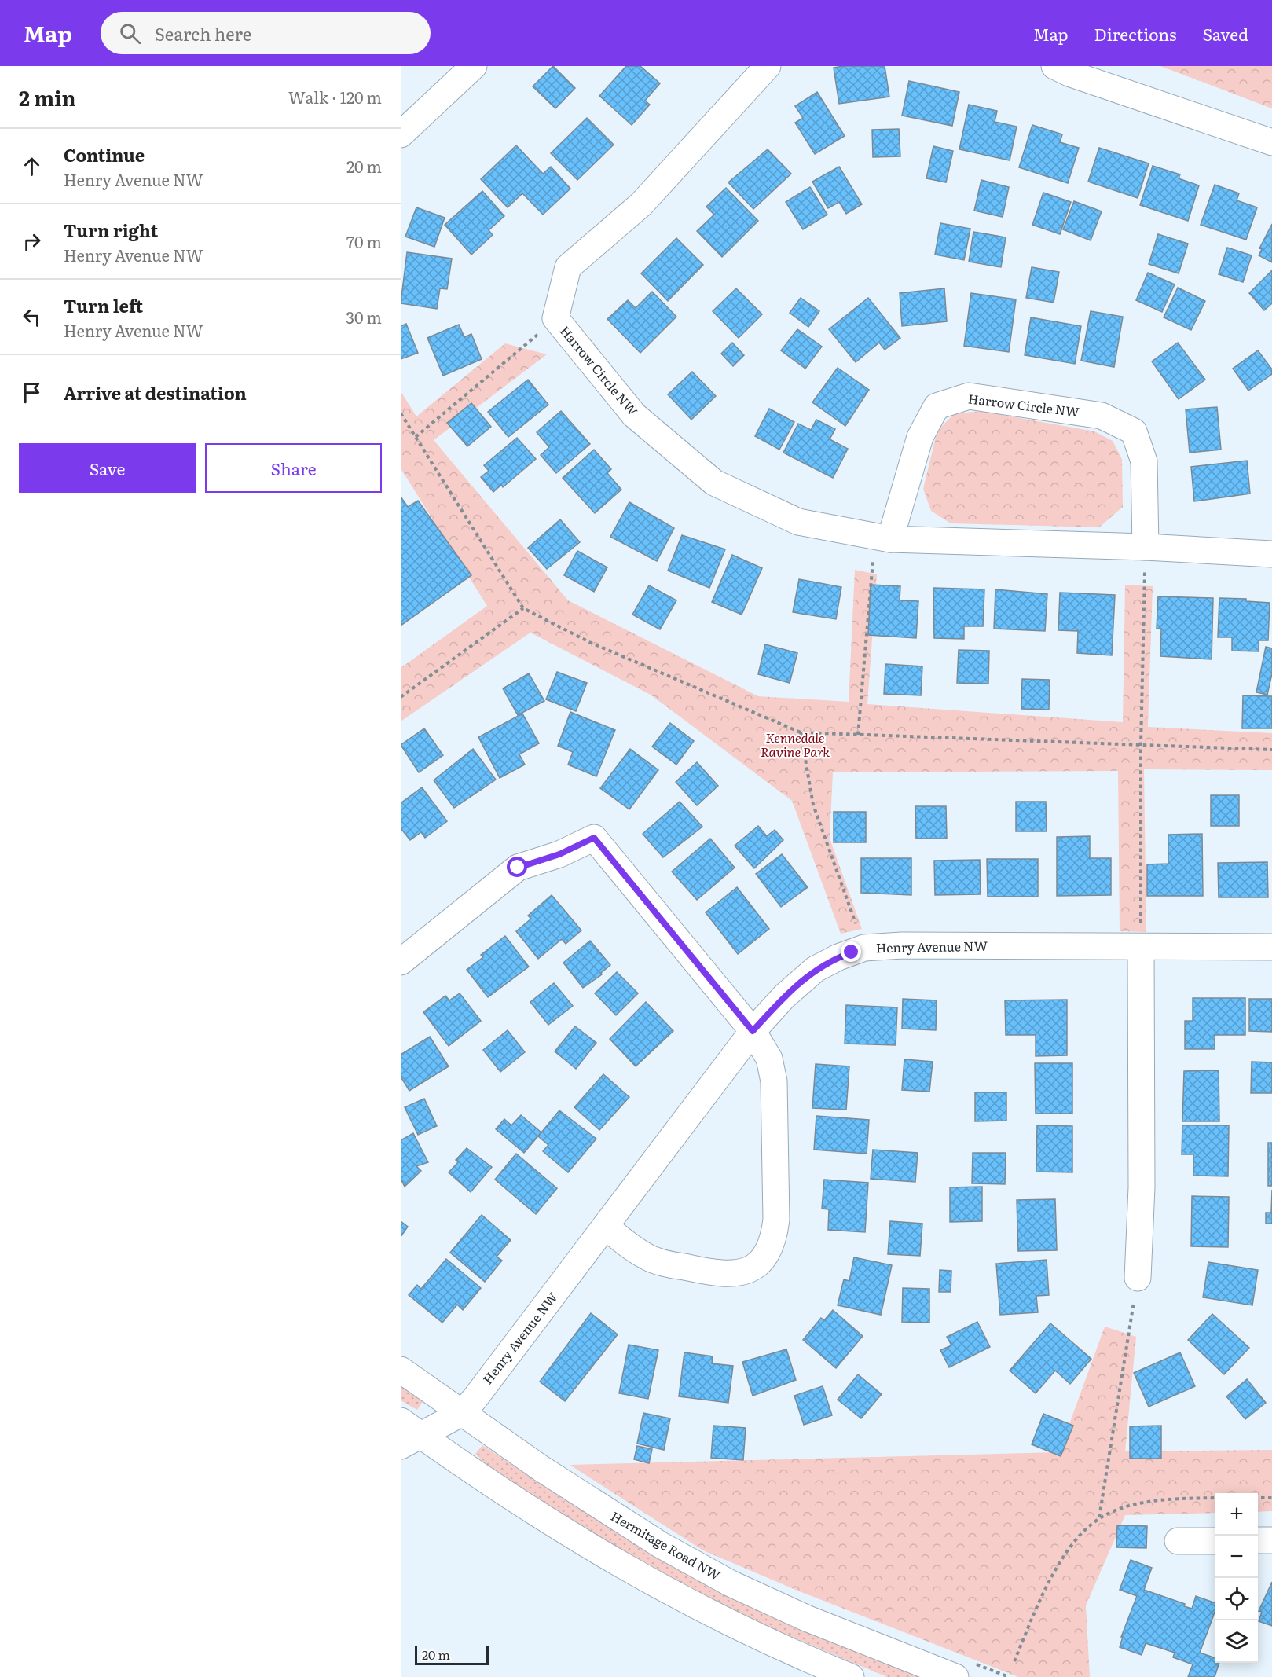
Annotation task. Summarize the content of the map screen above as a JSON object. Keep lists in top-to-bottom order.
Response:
{
  "streets": {
    "street": ["Harrow Circle NW", "Henry Avenue NW", "Hermitage Road NW"]
  },
  "crossings": [
    ["Henry Avenue NW", "Hermitage Road NW"]
  ],
  "parks": ["Kennedale Ravine Park"],
  "scale_bar": "20 m",
  "page": {
    "header": "Map",
    "search": "Search here",
    "nav": ["Map", "Directions", "Saved"],
    "heading": ["2 min", "Walk · 120 m"],
    "list": [
      ["Continue", "Henry Avenue NW", "20 m"],
      ["Turn right", "Henry Avenue NW", "70 m"],
      ["Turn left", "Henry Avenue NW", "30 m"],
      "Arrive at destination"
    ],
    "buttons": ["Save", "Share"],
    "map_buttons": ["+", "−"],
    "scale": "20 m"
  }
}
